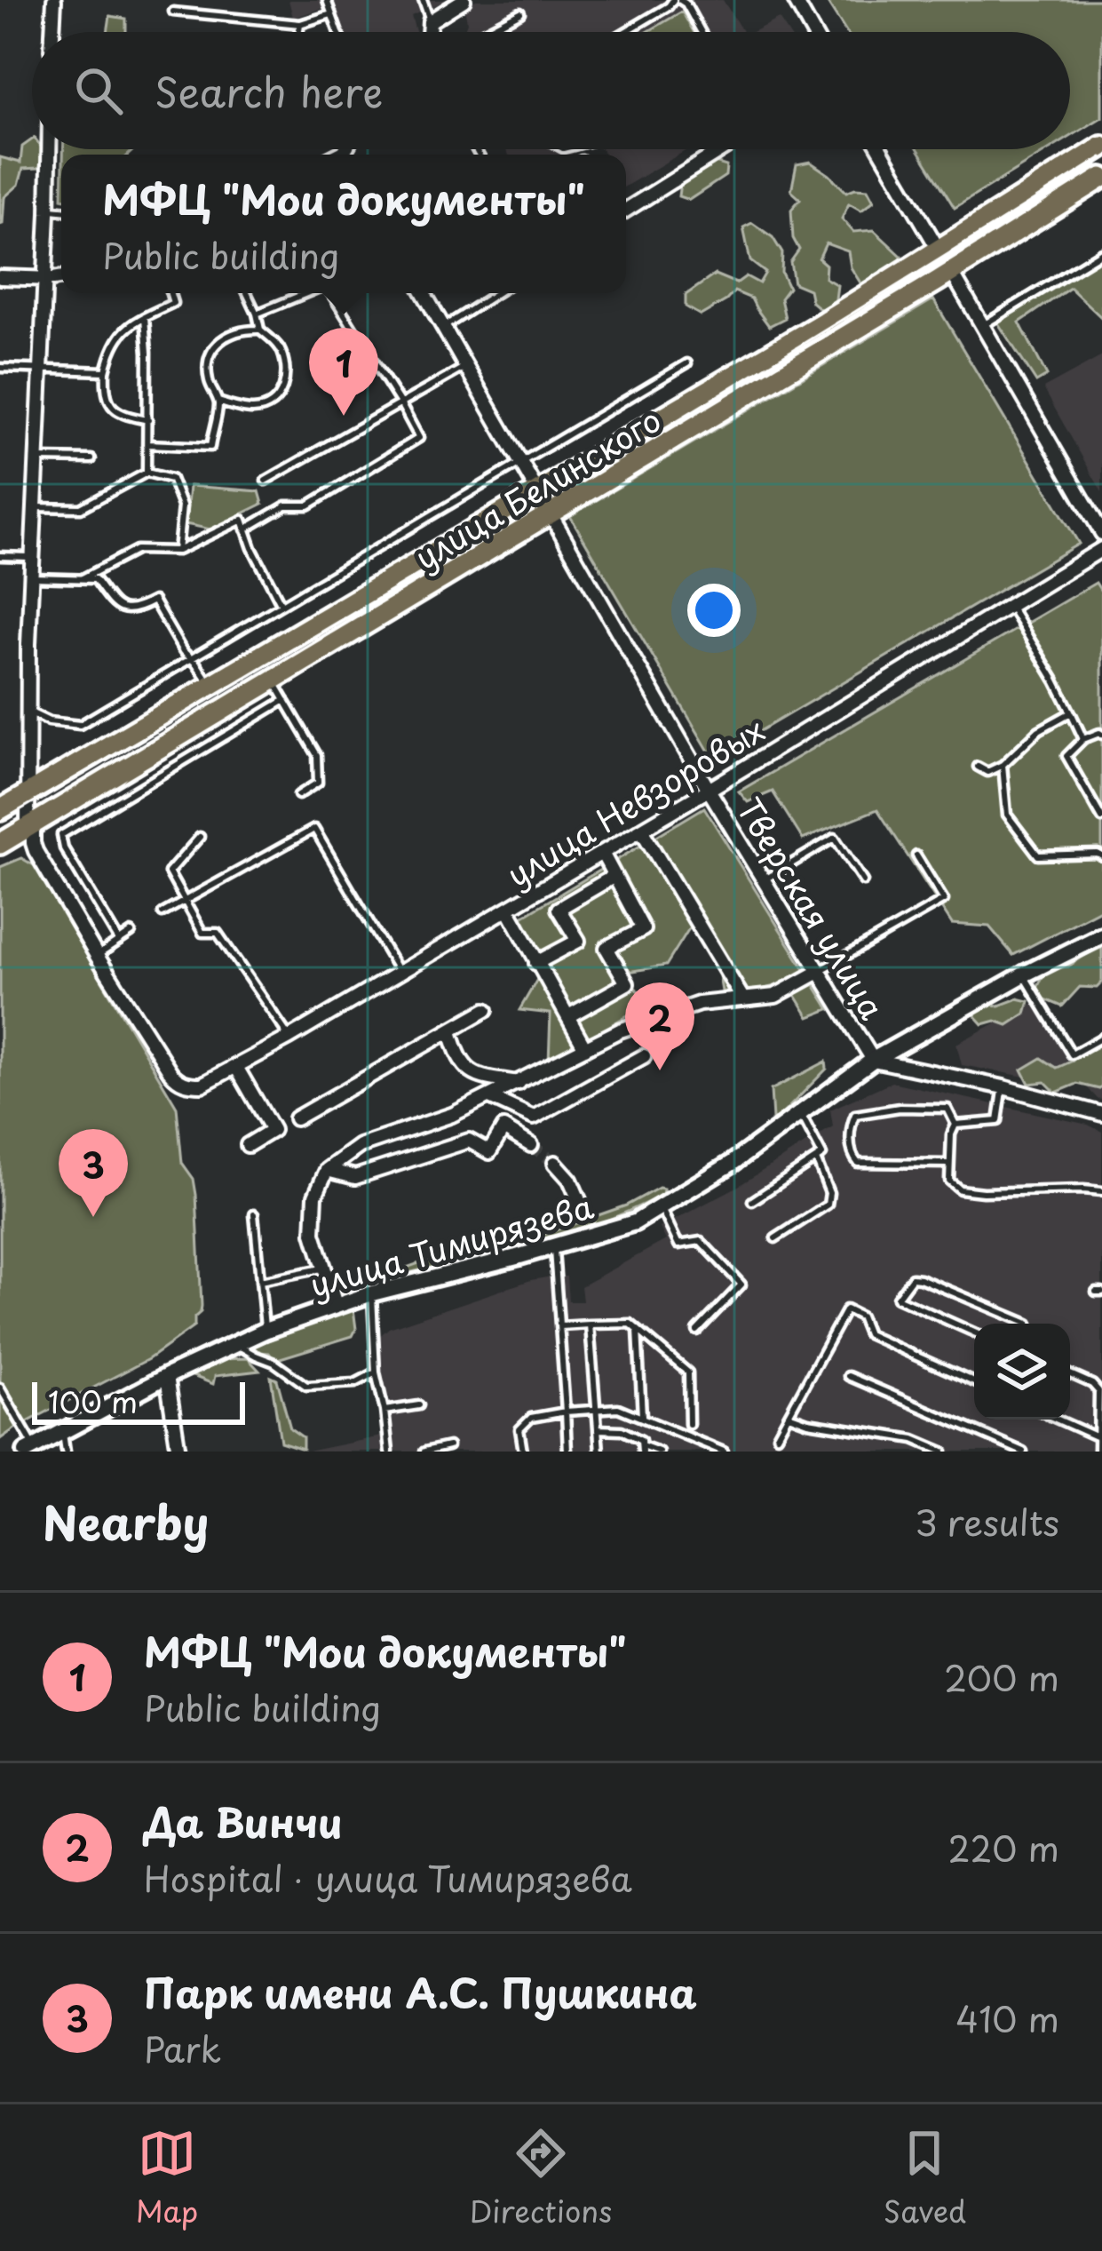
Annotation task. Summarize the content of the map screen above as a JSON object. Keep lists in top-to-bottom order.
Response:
{
  "streets": {
    "main road": ["улица Белинского"],
    "street": ["улица Невзоровых", "Тверская улица", "улица Тимирязева"]
  },
  "crossings": [
    ["улица Белинского", "Тверская улица"],
    ["улица Невзоровых", "Тверская улица"],
    ["Тверская улица", "улица Тимирязева"]
  ],
  "scale_bar": "100 m",
  "page": {
    "search": "Search here",
    "popup": ["МФЦ \"Мои документы\"", "Public building"],
    "pins": ["1", "2", "3"],
    "scale": "100 m",
    "heading": ["Nearby", "3 results"],
    "list": [
      {
        "mark": "1",
        "name": "МФЦ \"Мои документы\"",
        "note": "Public building",
        "value": "200 m"
      },
      {
        "mark": "2",
        "name": "Да Винчи",
        "note": "Hospital · улица Тимирязева",
        "value": "220 m"
      },
      {
        "mark": "3",
        "name": "Парк имени А.С. Пушкина",
        "note": "Park",
        "value": "410 m"
      }
    ],
    "nav": ["Map", "Directions", "Saved"]
  }
}
